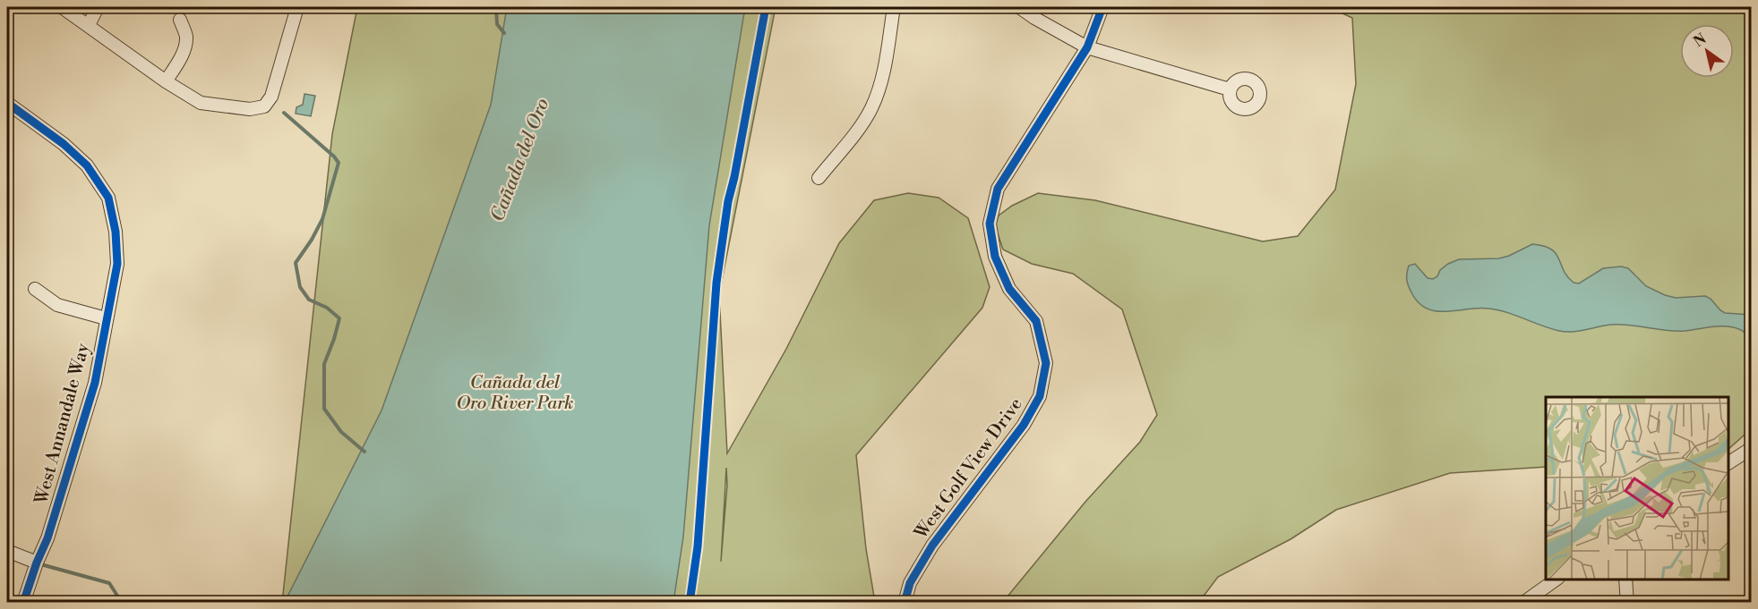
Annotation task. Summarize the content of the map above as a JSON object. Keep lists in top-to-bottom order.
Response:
{
  "streets": {
    "street": ["West Annandale Way", "West Golf View Drive"]
  },
  "water": ["Cañada del Oro"],
  "parks": ["Cañada del Oro River Park"],
  "north": "top left"
}
